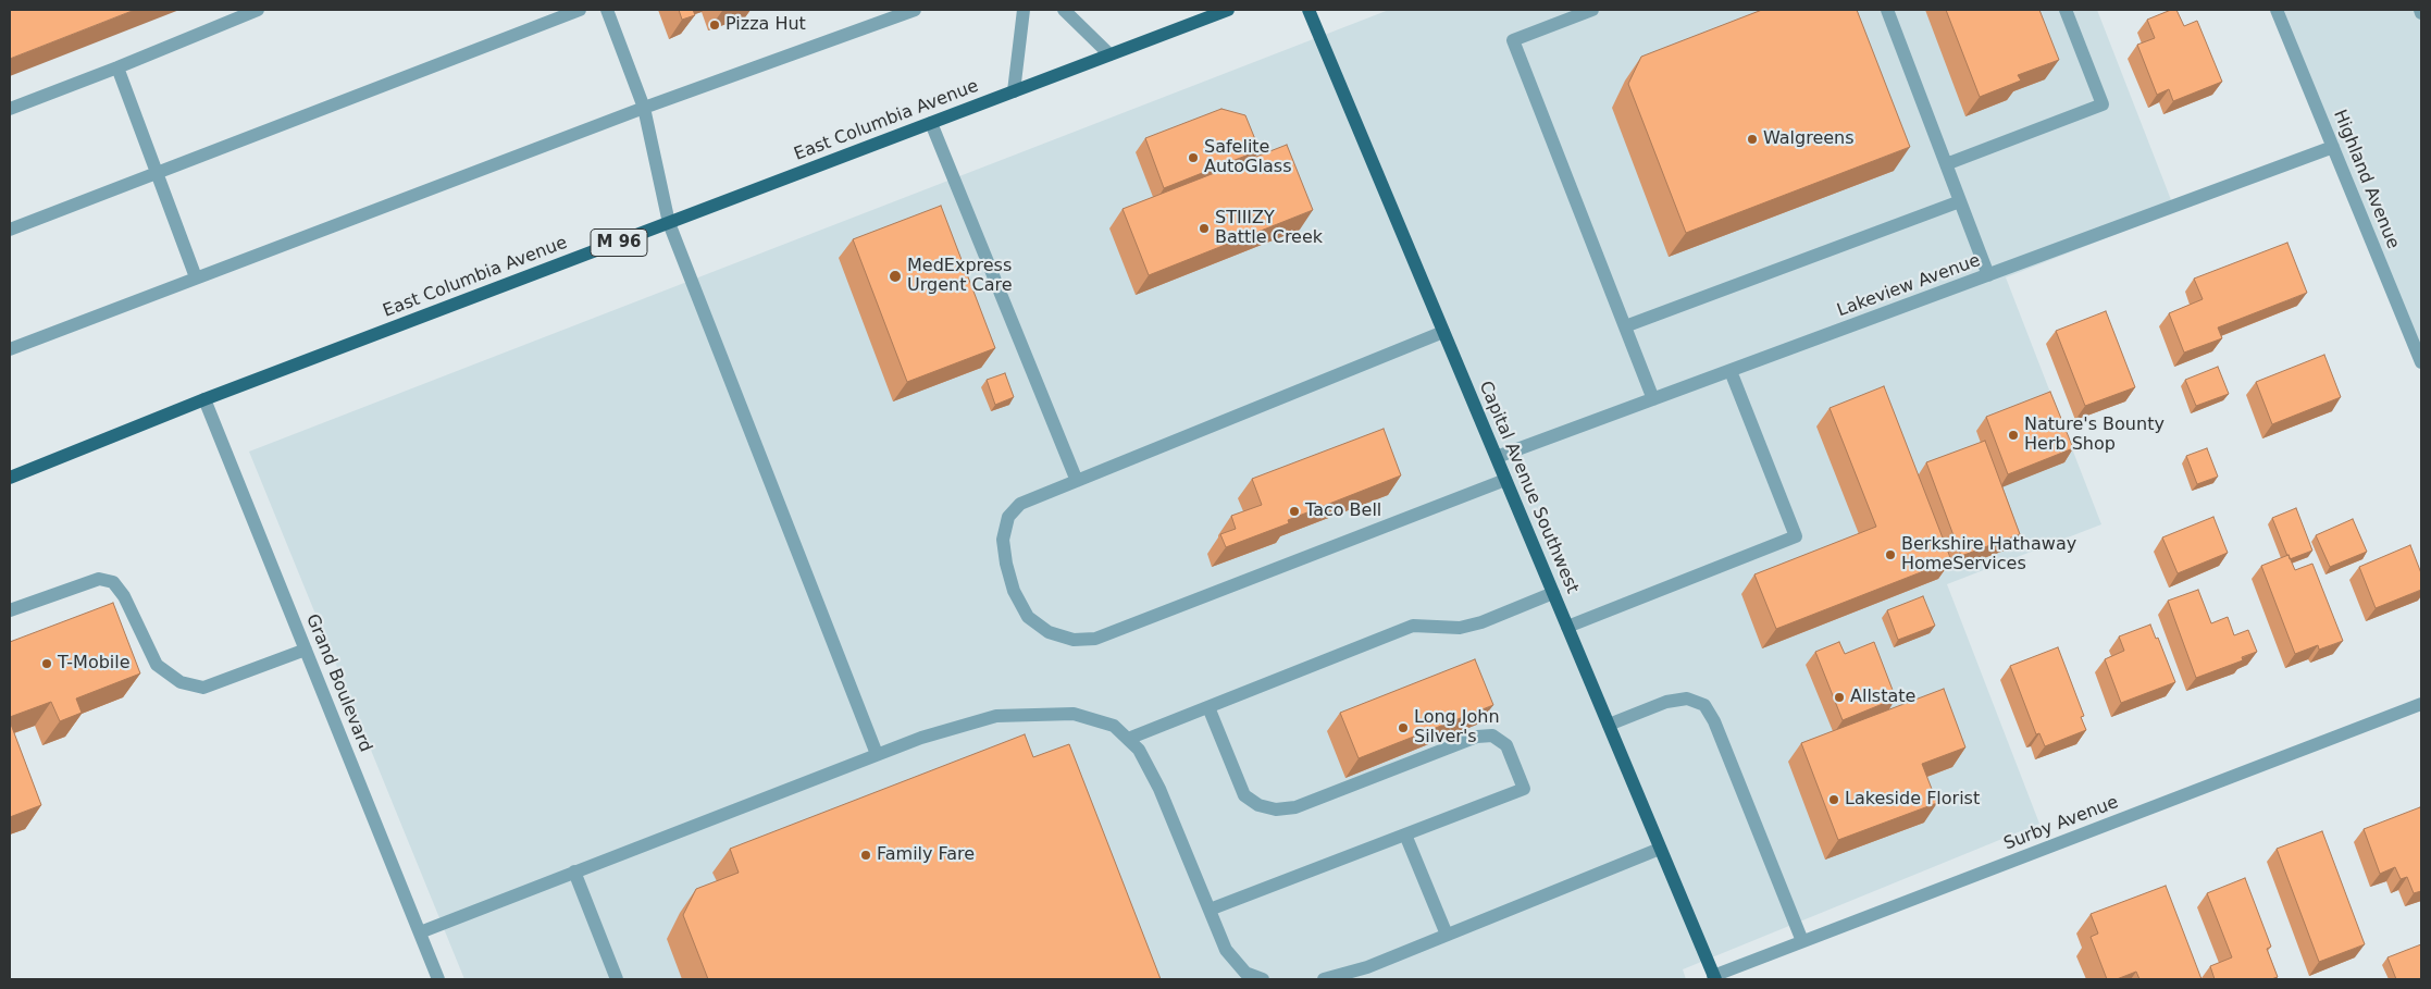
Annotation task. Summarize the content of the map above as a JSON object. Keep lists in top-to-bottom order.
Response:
{
  "streets": {
    "main road": ["East Columbia Avenue", "M 96", "Capital Avenue Southwest"],
    "street": [
      "Highland Avenue",
      "Lakeview Avenue",
      "Grand Boulevard",
      "Surby Avenue"
    ]
  },
  "crossings": [
    ["East Columbia Avenue", "Grand Boulevard"],
    ["Highland Avenue", "Lakeview Avenue"],
    ["Lakeview Avenue", "Capital Avenue Southwest"],
    ["Capital Avenue Southwest", "Surby Avenue"]
  ],
  "places": [
    "Pizza Hut",
    "Walgreens",
    "Safelite AutoGlass",
    "STIIIZY Battle Creek",
    "MedExpress Urgent Care",
    "Nature's Bounty Herb Shop",
    "Taco Bell",
    "Berkshire Hathaway HomeServices",
    "T-Mobile",
    "Allstate",
    "Long John Silver's",
    "Lakeside Florist",
    "Family Fare"
  ]
}
